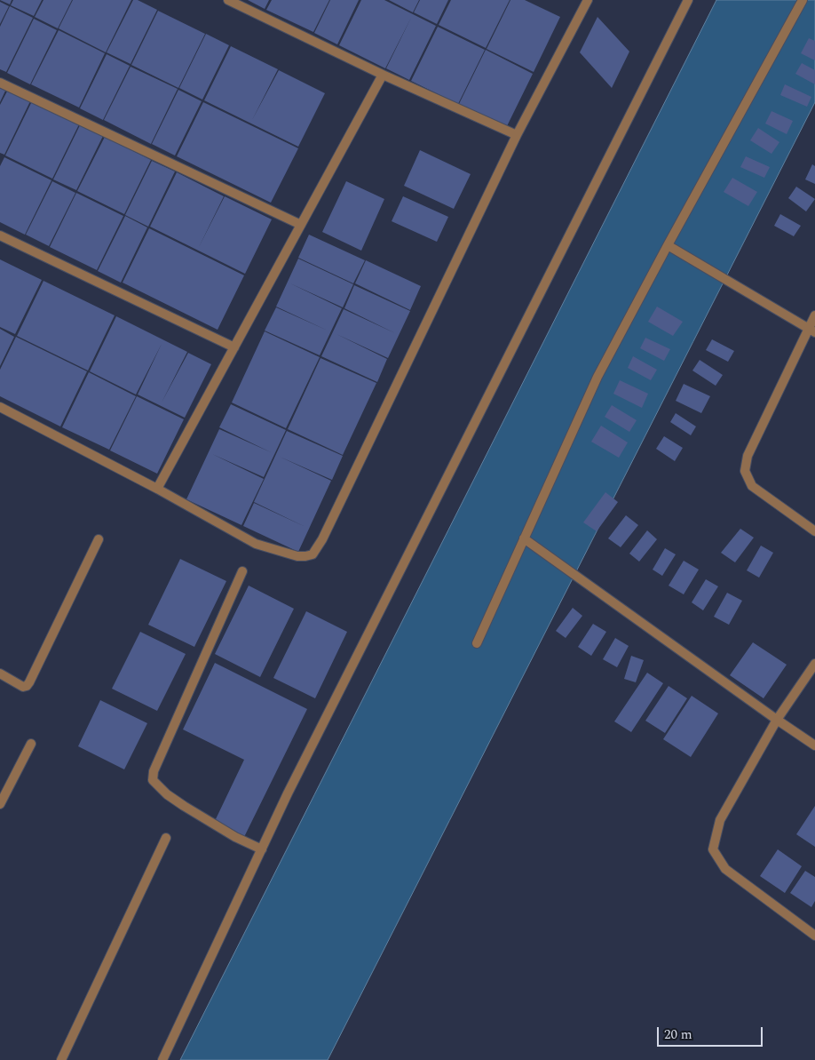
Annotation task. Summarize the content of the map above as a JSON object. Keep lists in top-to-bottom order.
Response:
{
  "scale_bar": "20 m"
}
